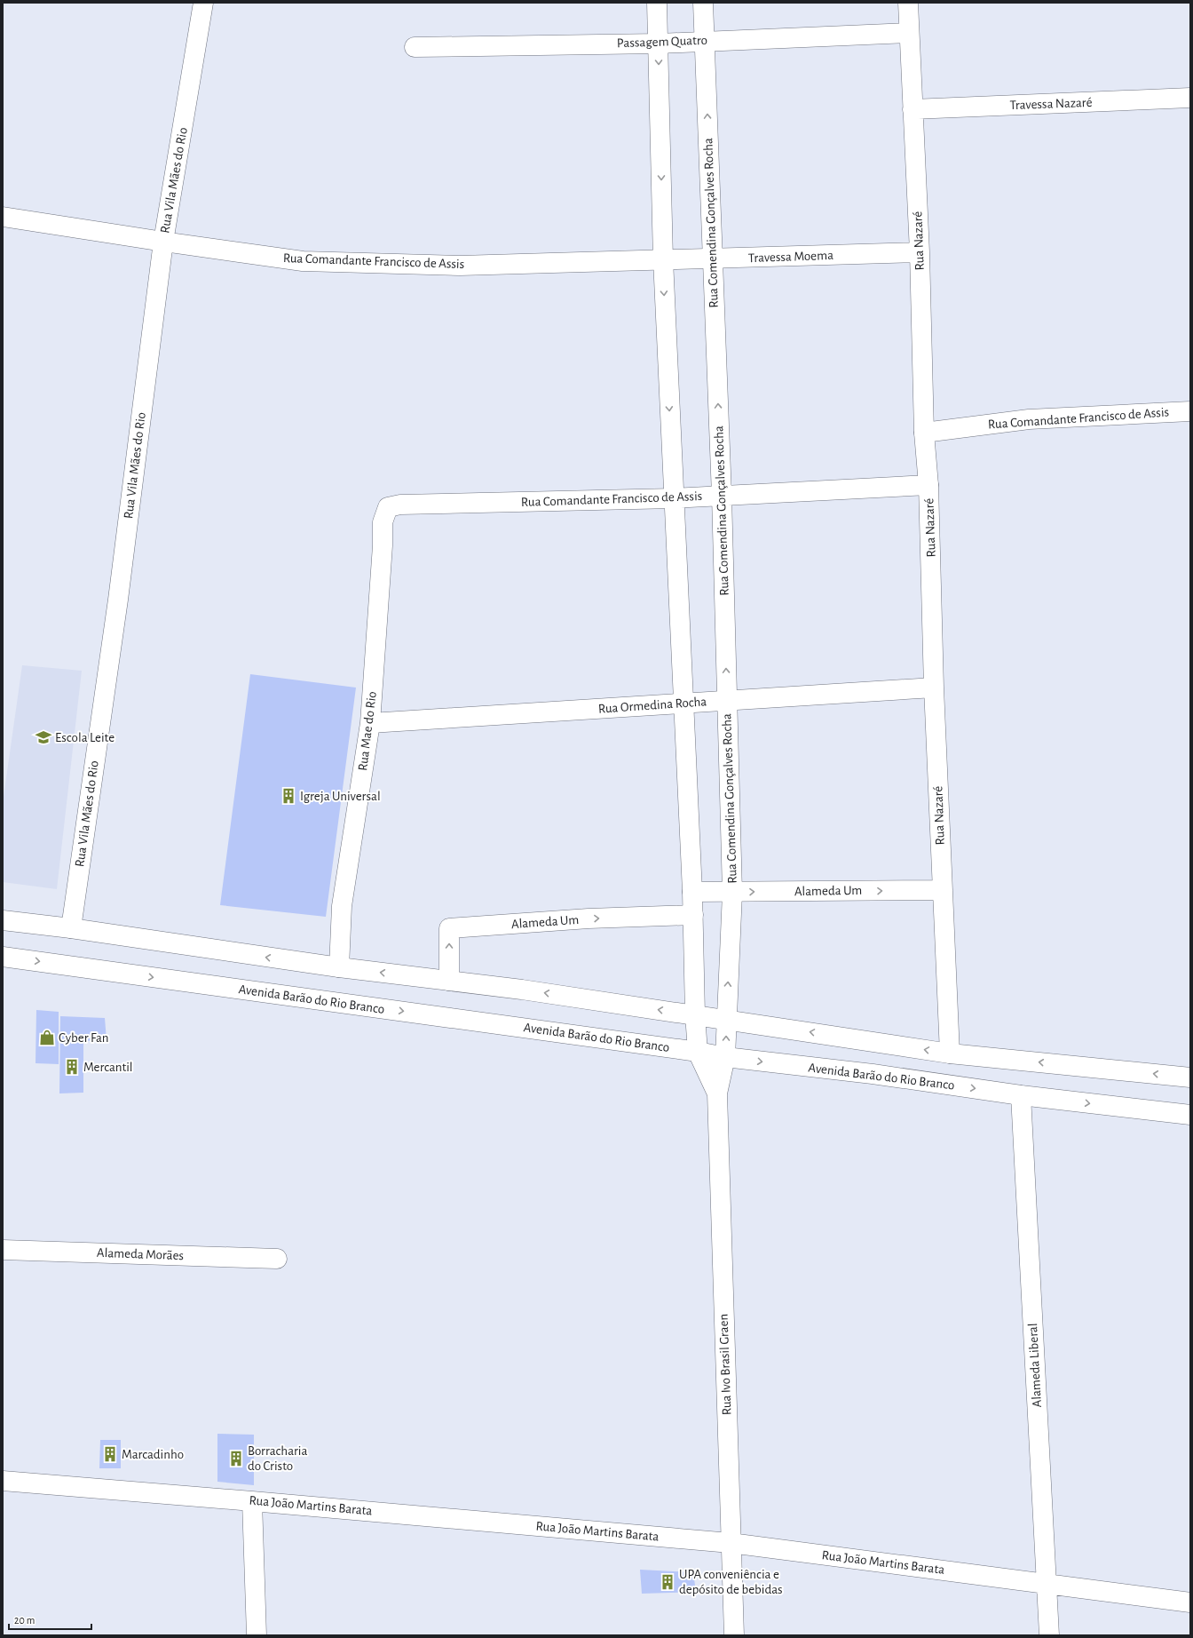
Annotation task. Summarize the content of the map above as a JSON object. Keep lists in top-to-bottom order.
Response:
{
  "streets": {
    "street": [
      "Passagem Quatro",
      "Travessa Nazaré",
      "Rua Vila Mães do Rio",
      "Rua Comendina Gonçalves Rocha",
      "Rua Nazaré",
      "Travessa Moema",
      "Rua Comandante Francisco de Assis",
      "Rua Ormedina Rocha",
      "Rua Mae do Rio",
      "Alameda Um",
      "Avenida Barão do Rio Branco",
      "Alameda Morães",
      "Rua Ivo Brasil Graen",
      "Alameda Liberal",
      "Rua João Martins Barata"
    ]
  },
  "crossings": [
    ["Passagem Quatro", "Rua Comendina Gonçalves Rocha"],
    ["Passagem Quatro", "Rua Nazaré"],
    ["Travessa Nazaré", "Rua Nazaré"],
    ["Rua Vila Mães do Rio", "Rua Comandante Francisco de Assis"],
    ["Rua Comendina Gonçalves Rocha", "Travessa Moema"],
    ["Rua Comendina Gonçalves Rocha", "Rua Comandante Francisco de Assis"],
    ["Rua Comendina Gonçalves Rocha", "Rua Ormedina Rocha"],
    ["Rua Comendina Gonçalves Rocha", "Alameda Um"],
    ["Rua Comendina Gonçalves Rocha", "Avenida Barão do Rio Branco"],
    ["Rua Comendina Gonçalves Rocha", "Rua Ivo Brasil Graen"],
    ["Rua Nazaré", "Travessa Moema"],
    ["Rua Nazaré", "Rua Comandante Francisco de Assis"],
    ["Rua Nazaré", "Rua Ormedina Rocha"],
    ["Rua Nazaré", "Alameda Um"],
    ["Travessa Moema", "Rua Comandante Francisco de Assis"],
    ["Rua Comandante Francisco de Assis", "Rua Mae do Rio"],
    ["Rua Ormedina Rocha", "Rua Mae do Rio"],
    ["Avenida Barão do Rio Branco", "Rua Ivo Brasil Graen"],
    ["Avenida Barão do Rio Branco", "Alameda Liberal"],
    ["Rua Ivo Brasil Graen", "Rua João Martins Barata"],
    ["Alameda Liberal", "Rua João Martins Barata"]
  ],
  "places": {
    "school or university": ["Escola Leite"],
    "building": [
      "Igreja Universal",
      "Mercantil",
      "Marcadinho",
      "Borracharia do Cristo",
      "UPA conveniência e depósito de bebidas"
    ],
    "shop": ["Cyber Fan"]
  },
  "scale_bar": "20 m"
}
